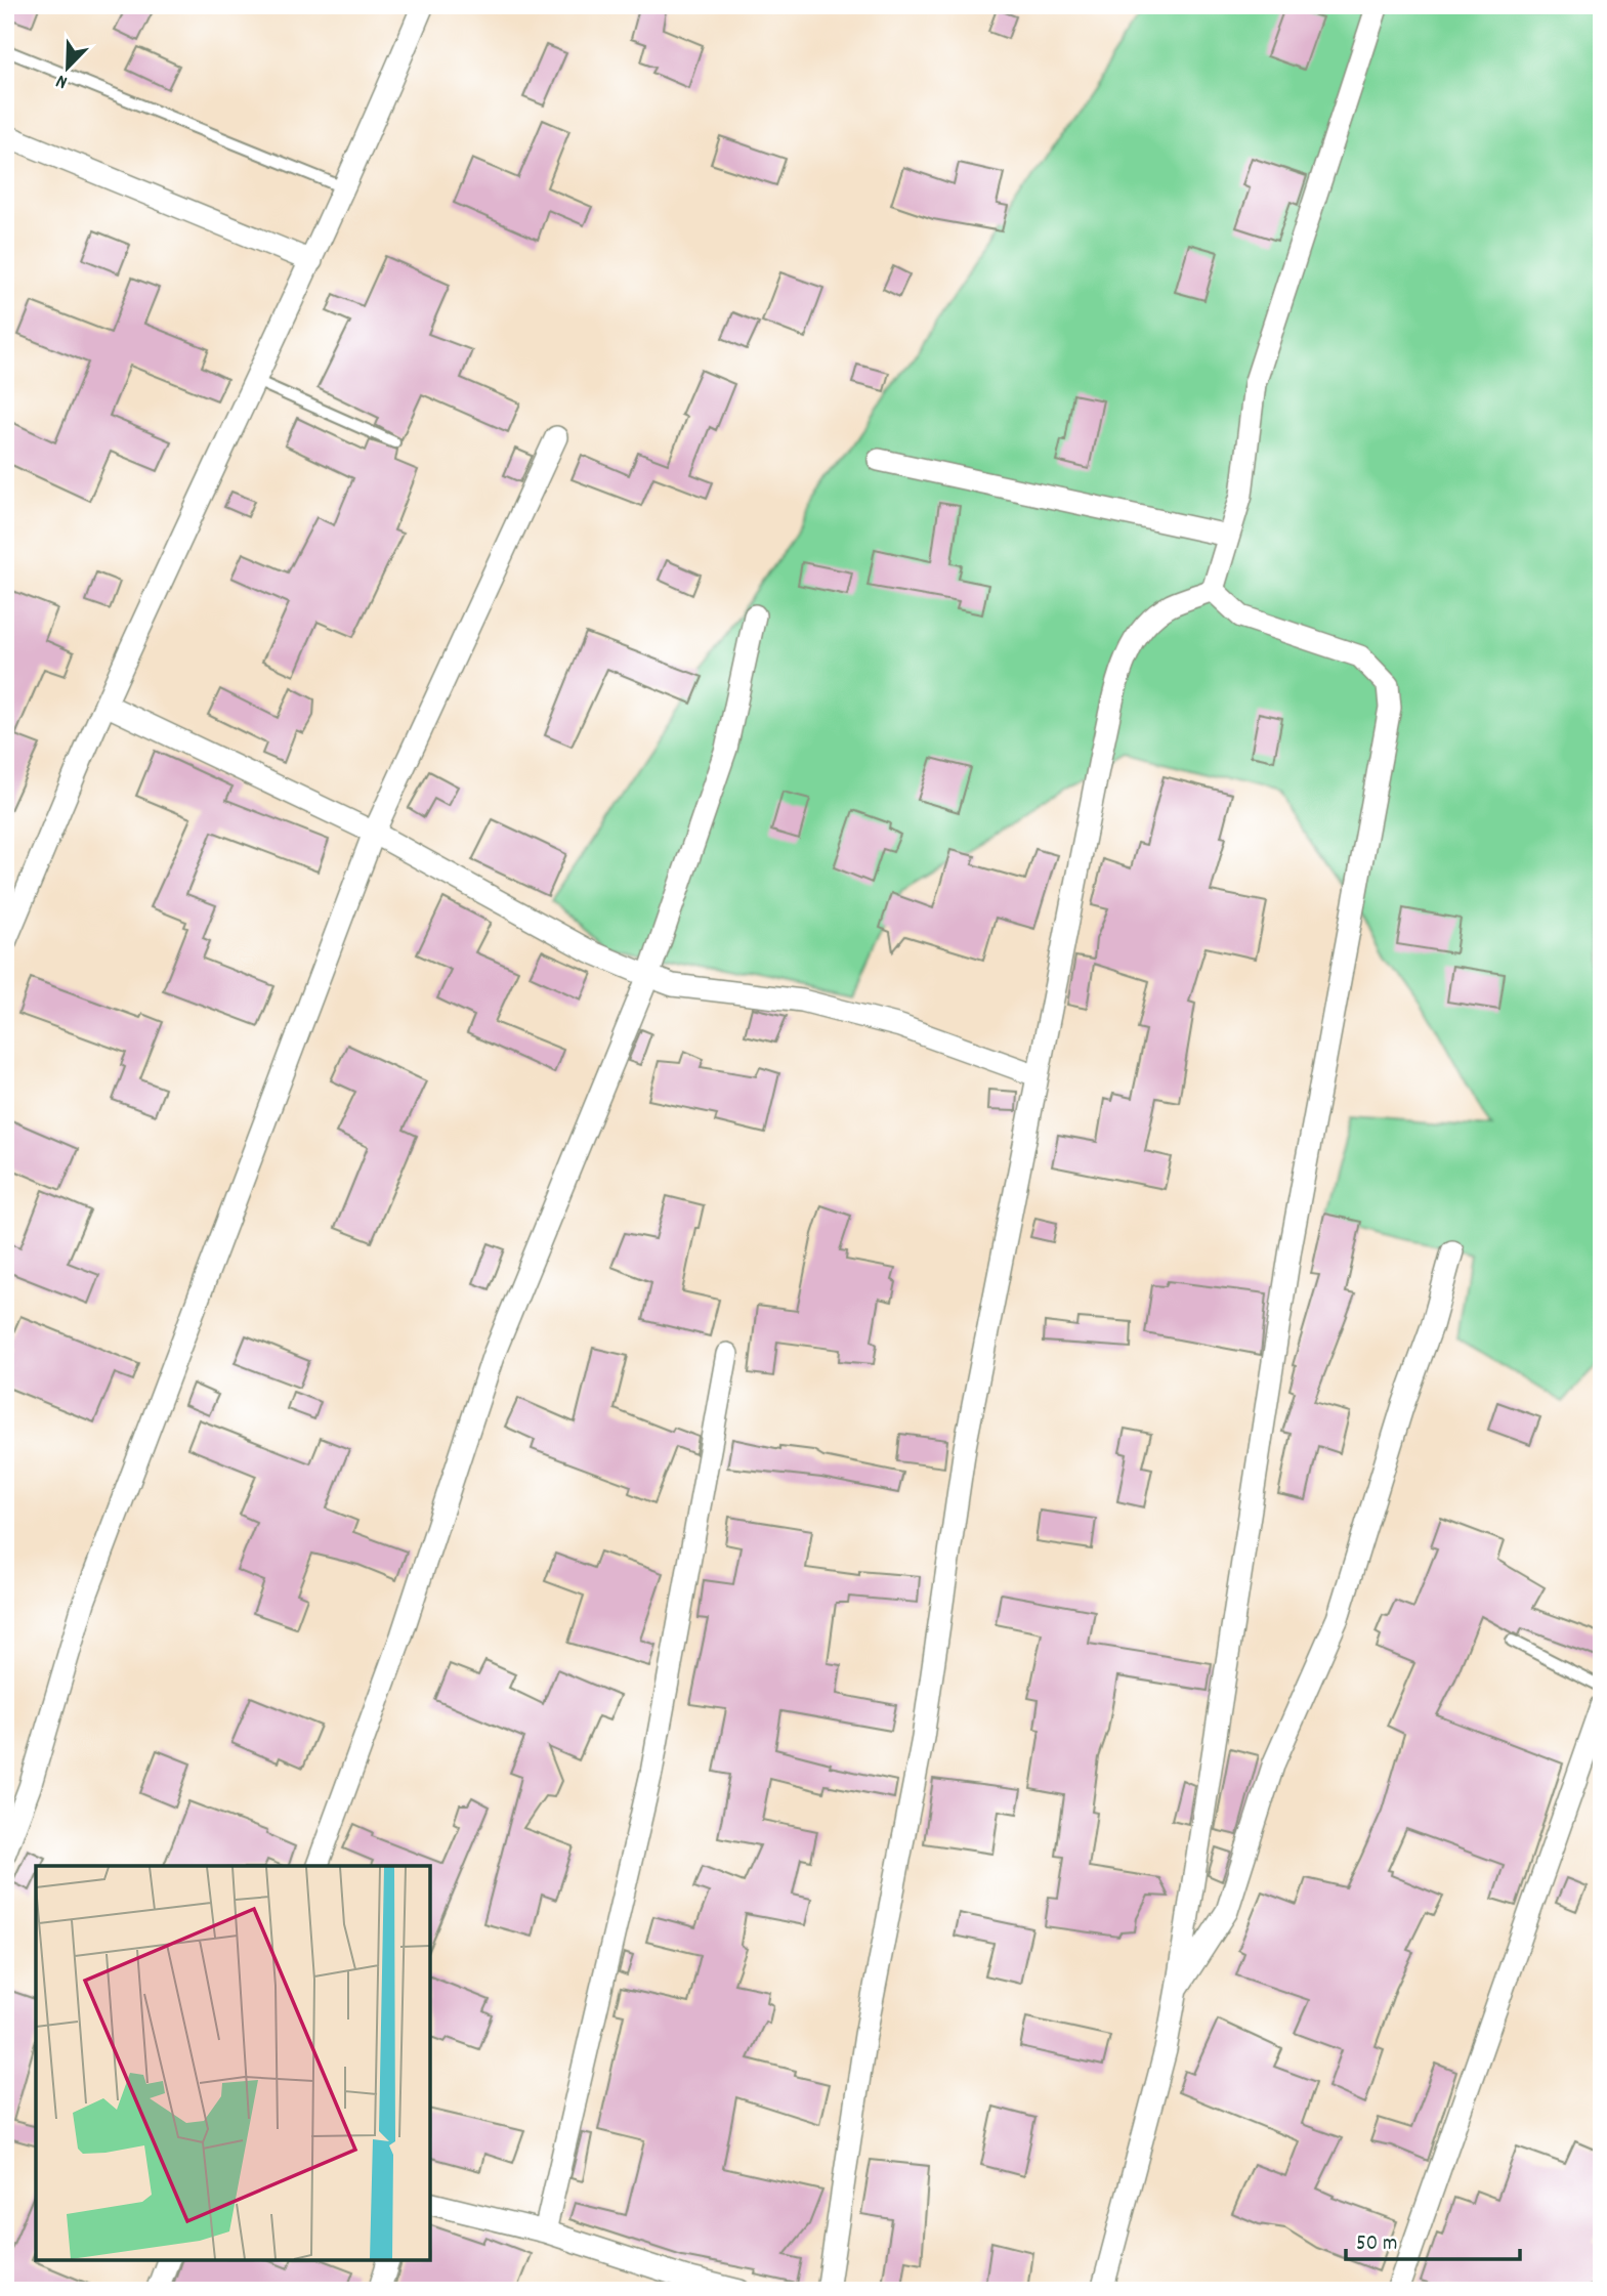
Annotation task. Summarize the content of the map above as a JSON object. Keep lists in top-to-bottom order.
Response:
{
  "scale_bar": "50 m",
  "north": "bottom left"
}
